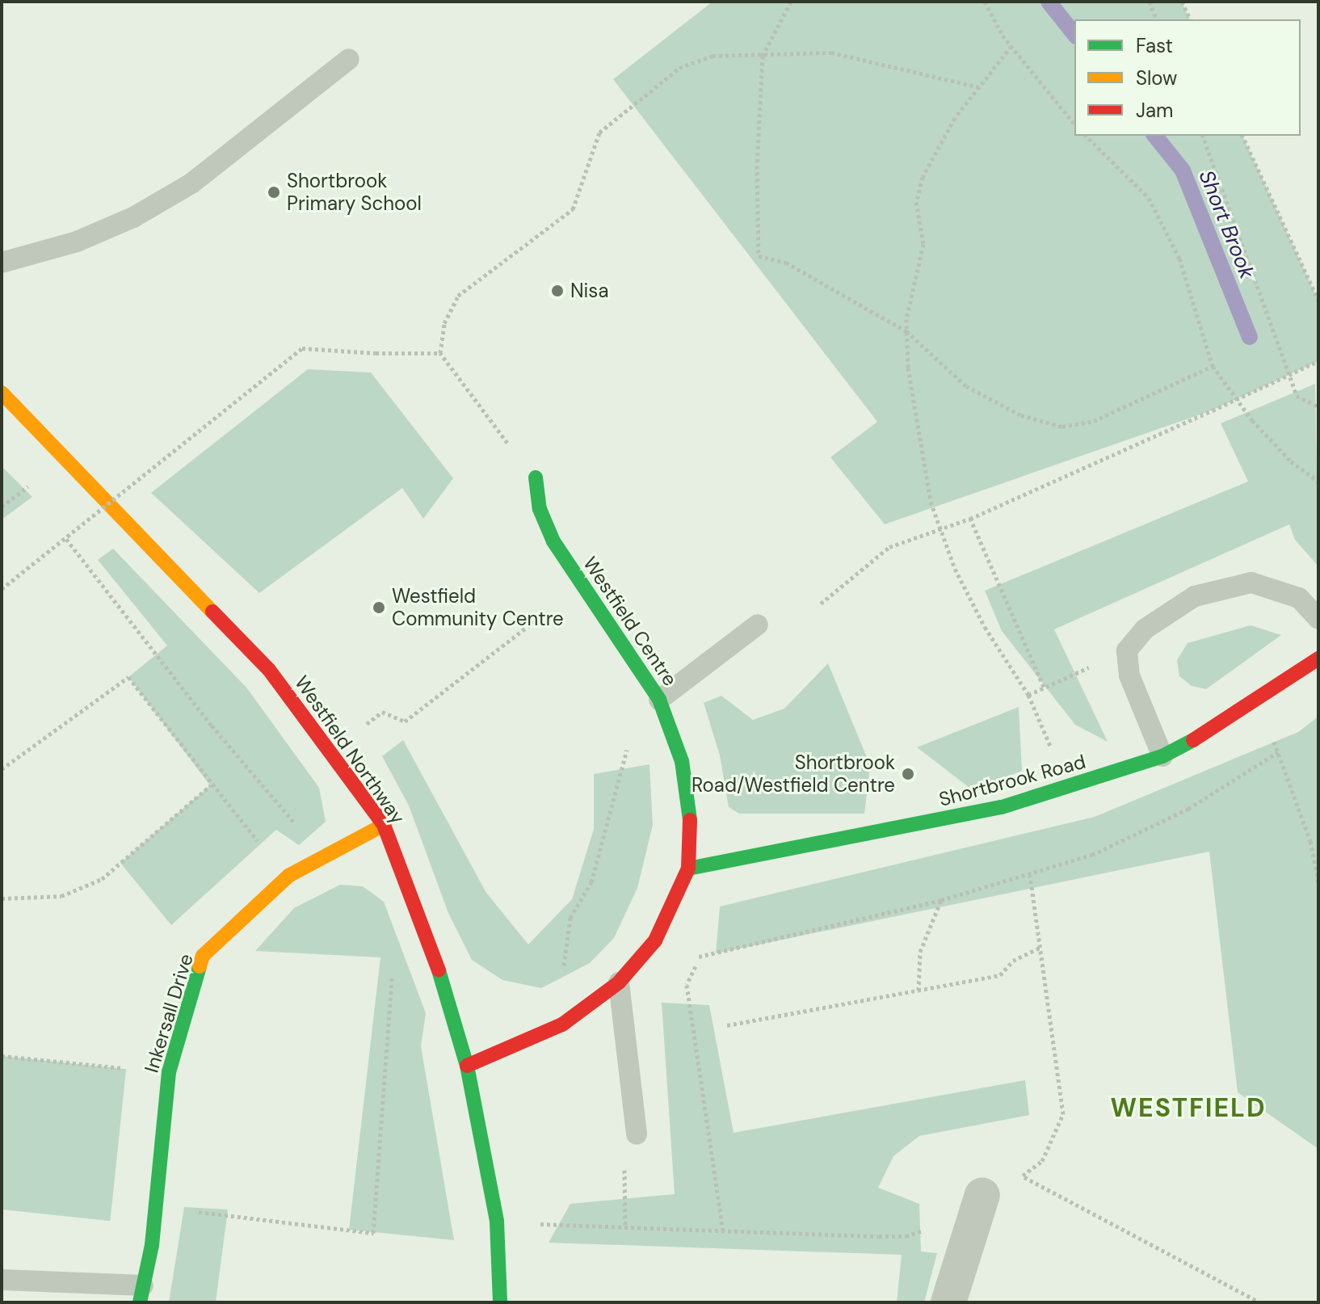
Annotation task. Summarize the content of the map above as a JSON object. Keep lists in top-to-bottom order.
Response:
{
  "streets": {
    "street": [
      "Westfield Centre",
      "Westfield Northway",
      "Shortbrook Road",
      "Inkersall Drive"
    ]
  },
  "crossings": [
    ["Westfield Centre", "Westfield Northway"],
    ["Westfield Centre", "Shortbrook Road"],
    ["Westfield Northway", "Inkersall Drive"]
  ],
  "districts": ["WESTFIELD"],
  "water": ["Short Brook"],
  "places": [
    "Shortbrook Primary School",
    "Nisa",
    "Westfield Community Centre",
    "Shortbrook Road/Westfield Centre"
  ],
  "legend": ["Fast", "Slow", "Jam"]
}
